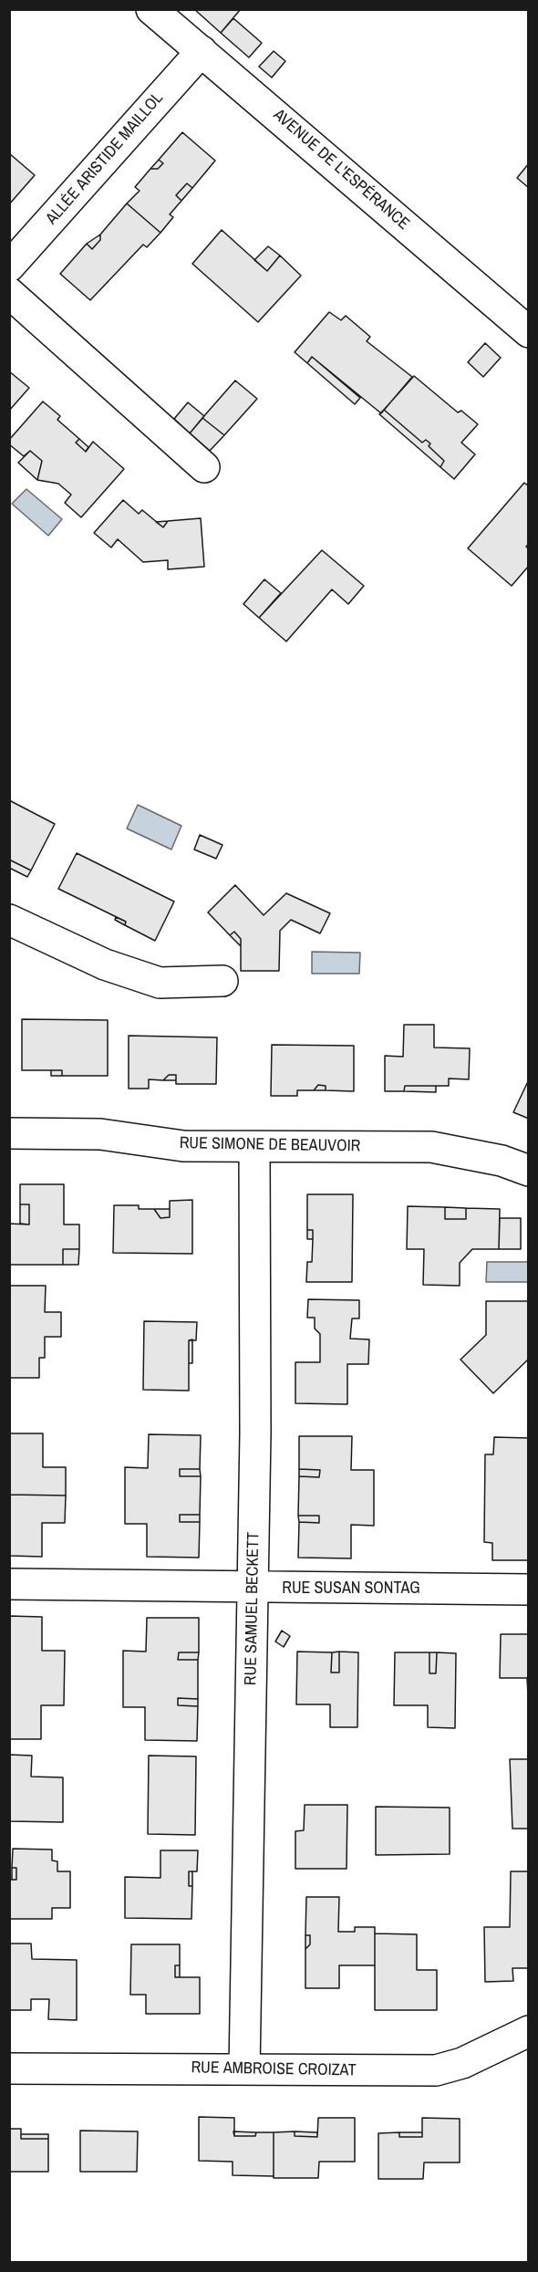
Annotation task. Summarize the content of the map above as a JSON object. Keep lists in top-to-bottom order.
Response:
{
  "streets": {
    "street": [
      "ALLÉE ARISTIDE MAILLOL",
      "AVENUE DE L'ESPÉRANCE",
      "RUE SIMONE DE BEAUVOIR",
      "RUE SUSAN SONTAG",
      "RUE SAMUEL BECKETT",
      "RUE AMBROISE CROIZAT"
    ]
  },
  "crossings": [
    ["ALLÉE ARISTIDE MAILLOL", "AVENUE DE L'ESPÉRANCE"],
    ["RUE SIMONE DE BEAUVOIR", "RUE SAMUEL BECKETT"],
    ["RUE SUSAN SONTAG", "RUE SAMUEL BECKETT"],
    ["RUE SAMUEL BECKETT", "RUE AMBROISE CROIZAT"]
  ]
}
